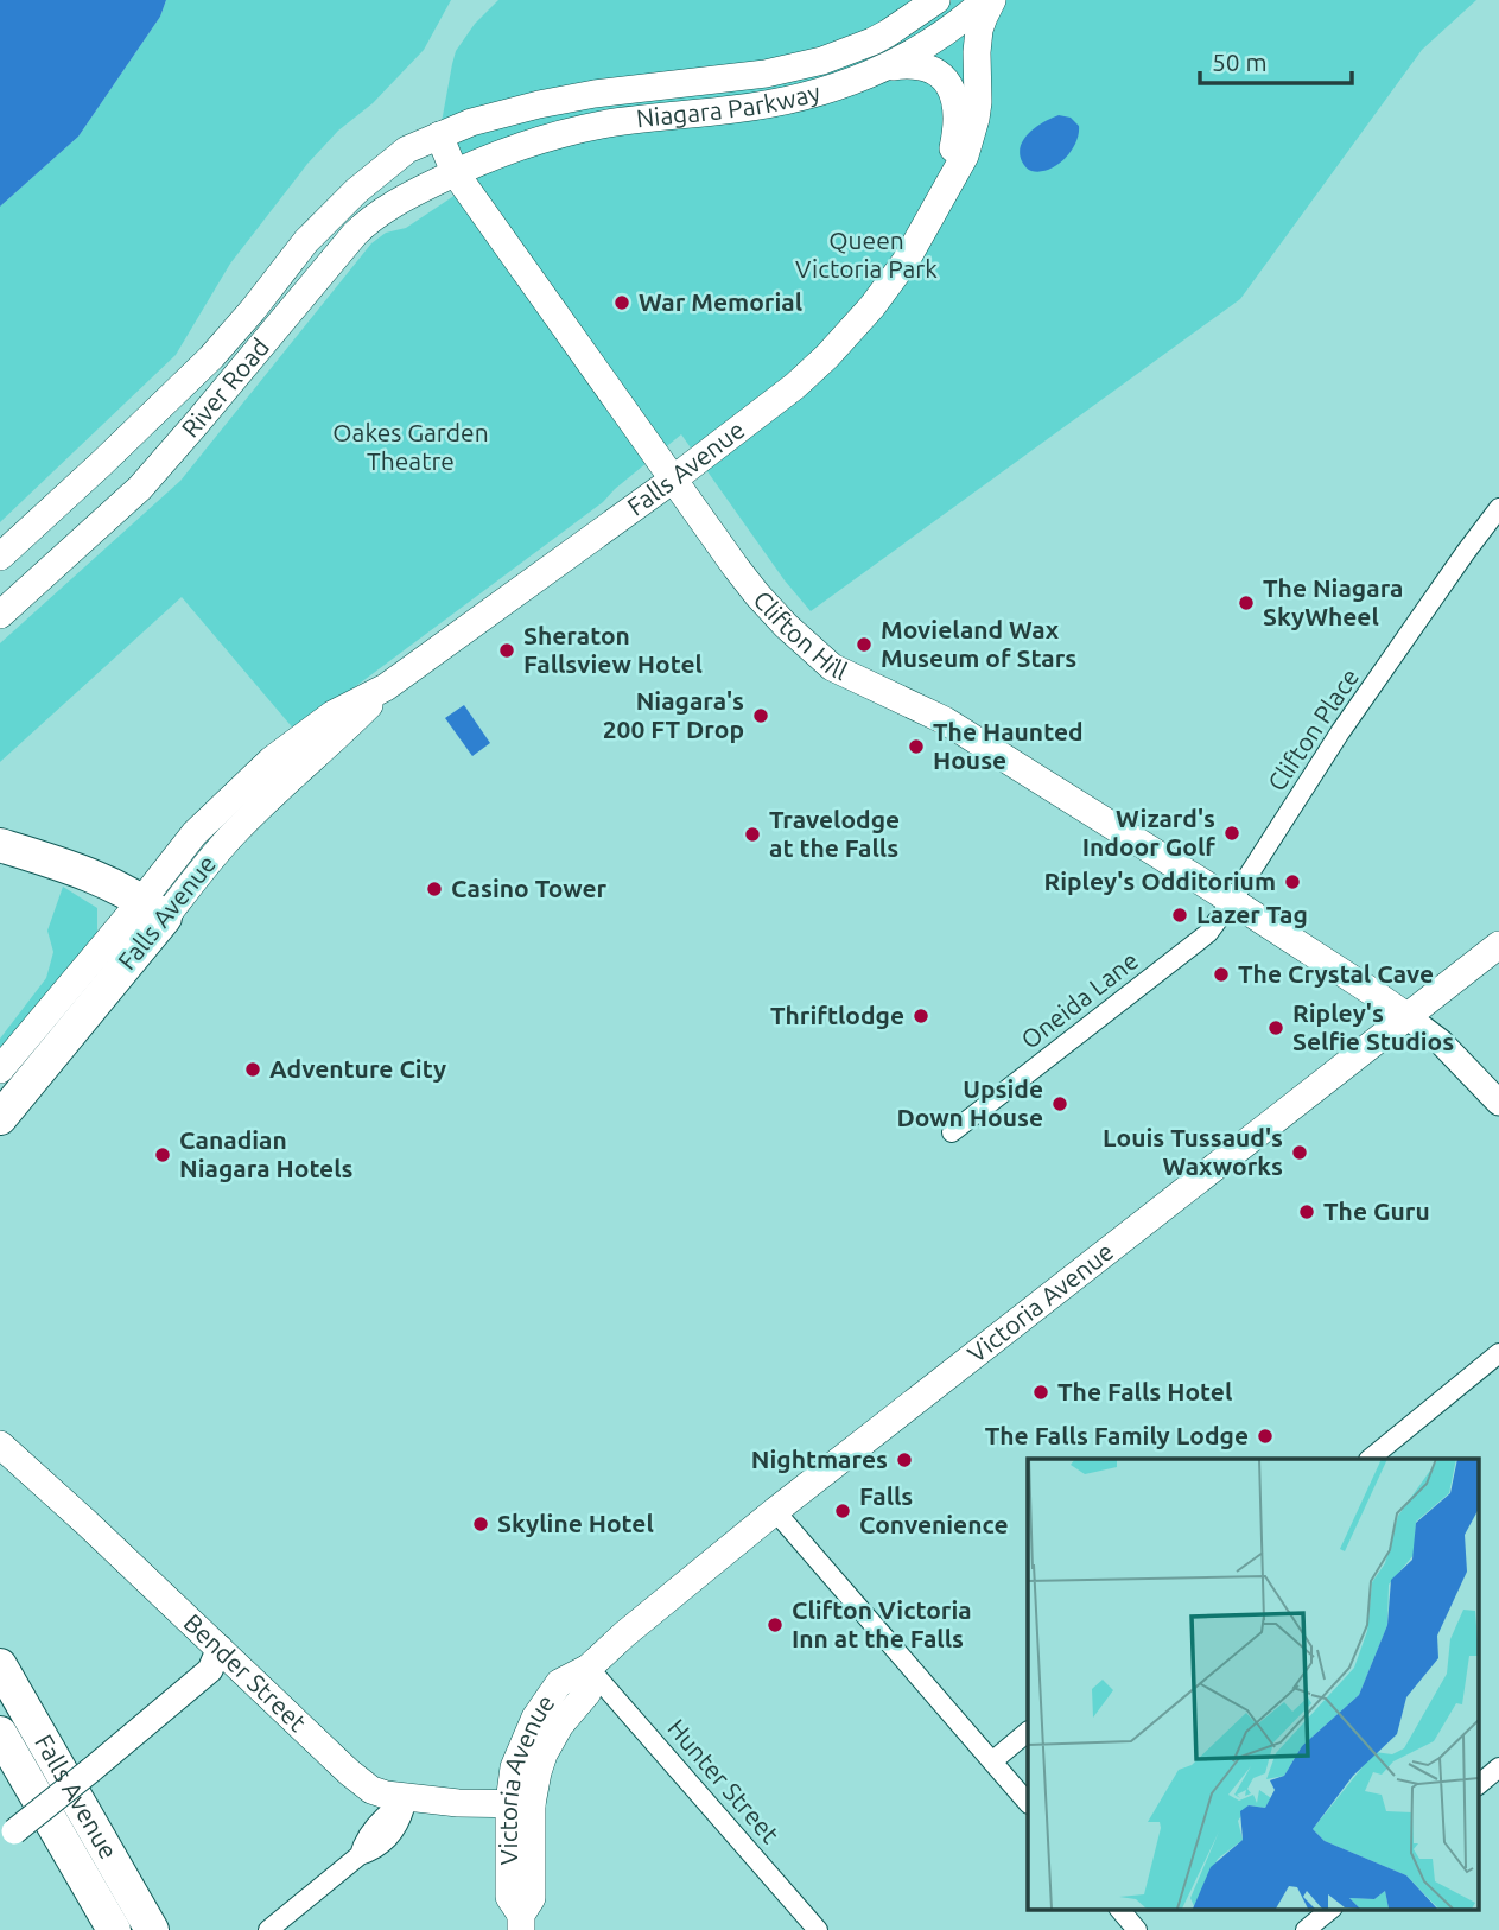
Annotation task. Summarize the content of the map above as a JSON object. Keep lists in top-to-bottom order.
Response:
{
  "streets": {
    "highway": ["Falls Avenue"],
    "main road": [
      "Niagara Parkway",
      "River Road",
      "Clifton Hill",
      "Victoria Avenue",
      "Bender Street"
    ],
    "street": ["Clifton Place", "Oneida Lane", "Hunter Street"]
  },
  "crossings": [
    ["Niagara Parkway", "River Road"],
    ["Niagara Parkway", "Falls Avenue"],
    ["Niagara Parkway", "Clifton Hill"],
    ["River Road", "Clifton Hill"],
    ["Falls Avenue", "Clifton Hill"],
    ["Clifton Hill", "Clifton Place"],
    ["Clifton Hill", "Oneida Lane"],
    ["Clifton Hill", "Victoria Avenue"],
    ["Clifton Place", "Oneida Lane"],
    ["Victoria Avenue", "Bender Street"],
    ["Victoria Avenue", "Hunter Street"]
  ],
  "parks": ["Queen Victoria Park", "Oakes Garden Theatre"],
  "places": [
    "War Memorial",
    "The Niagara SkyWheel",
    "Movieland Wax Museum of Stars",
    "Sheraton Fallsview Hotel",
    "Niagara's 200 FT Drop",
    "The Haunted House",
    "Wizard's Indoor Golf",
    "Travelodge at the Falls",
    "Ripley's Odditorium",
    "Casino Tower",
    "Lazer Tag",
    "The Crystal Cave",
    "Thriftlodge",
    "Ripley's Selfie Studios",
    "Adventure City",
    "Upside Down House",
    "Louis Tussaud's Waxworks",
    "Canadian Niagara Hotels",
    "The Guru",
    "The Falls Hotel",
    "The Falls Family Lodge",
    "Nightmares",
    "Falls Convenience",
    "Skyline Hotel",
    "Clifton Victoria Inn at the Falls"
  ],
  "scale_bar": "50 m"
}
